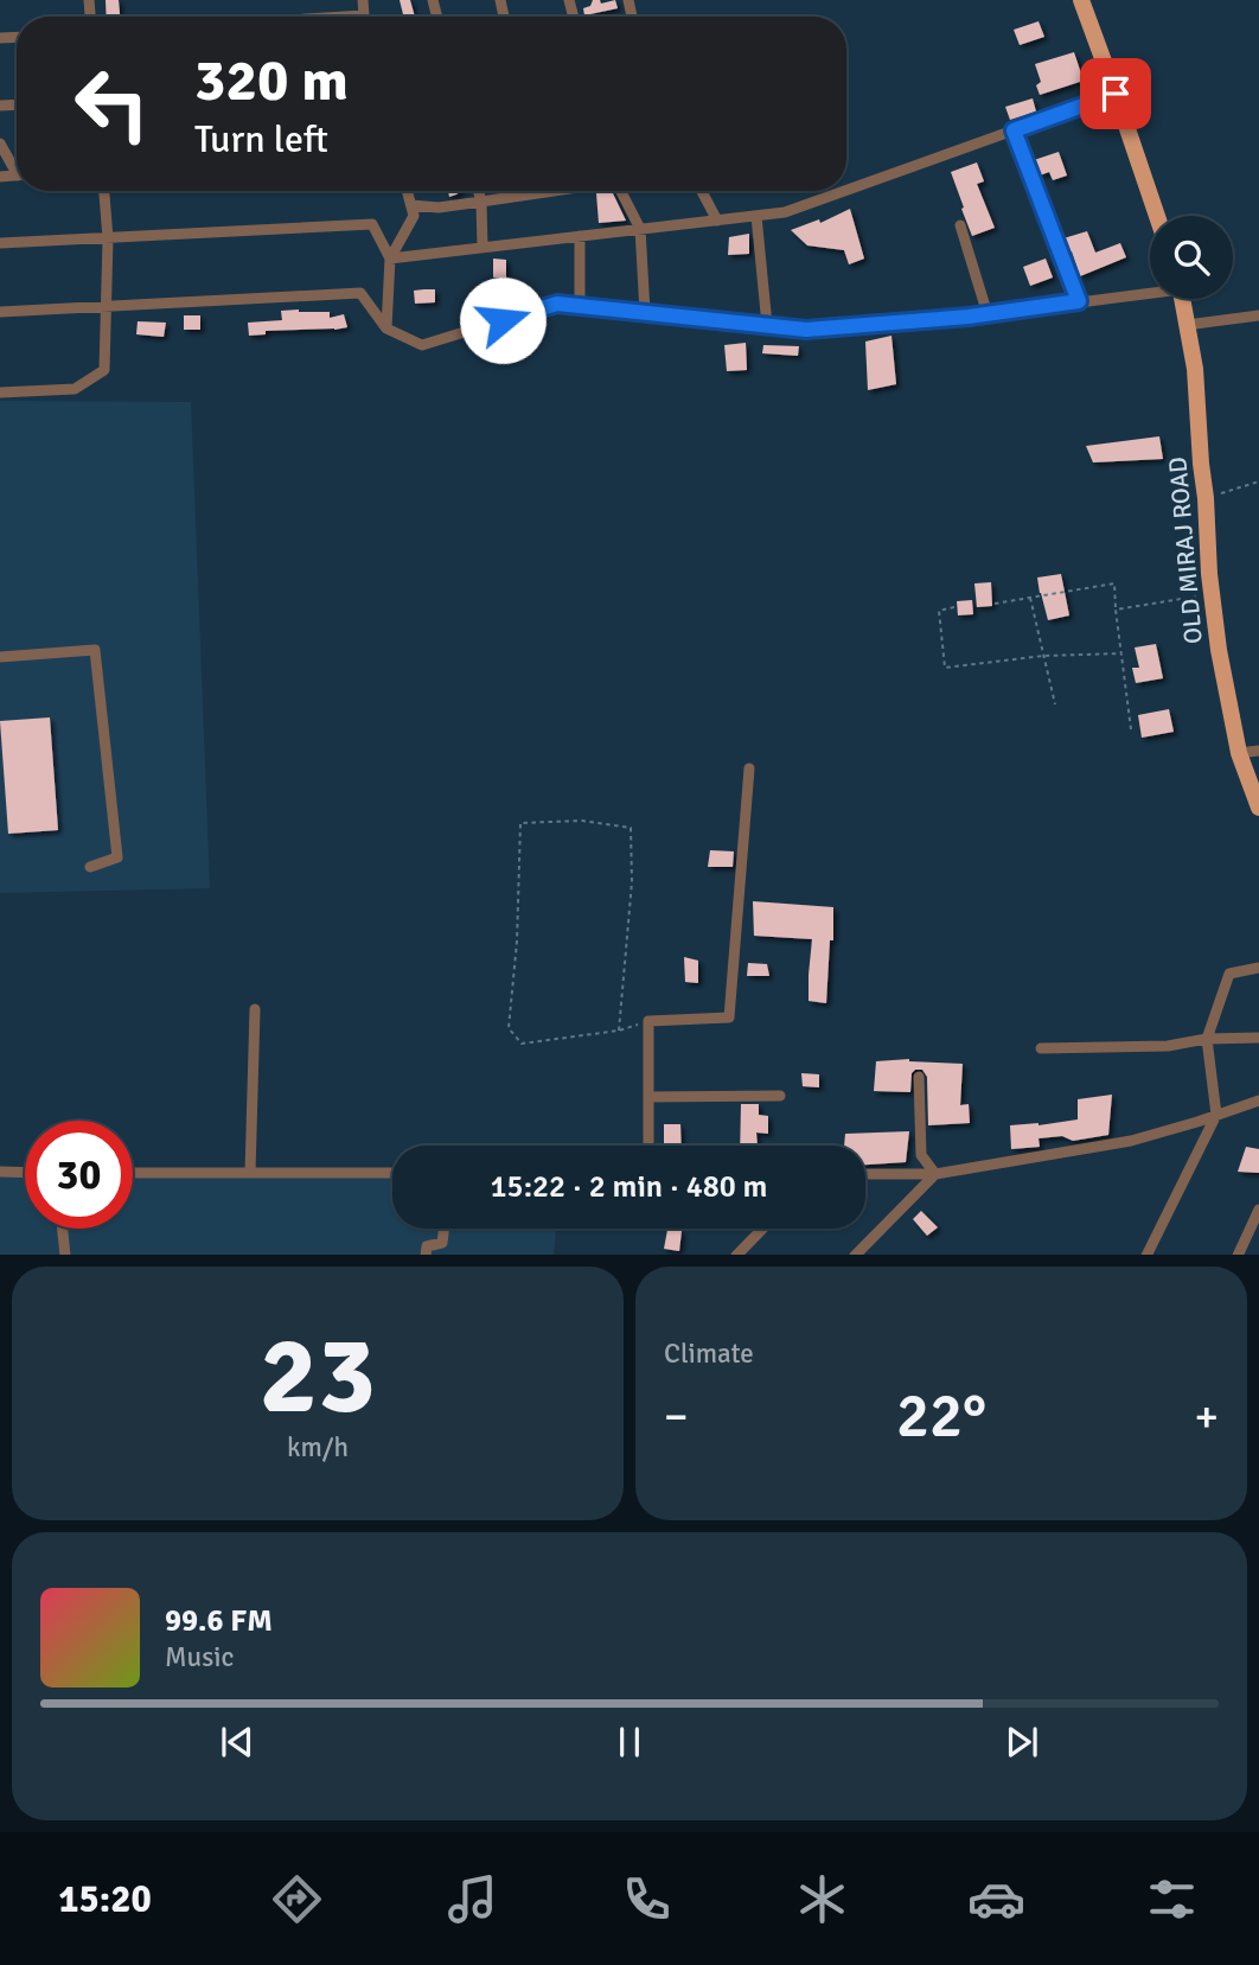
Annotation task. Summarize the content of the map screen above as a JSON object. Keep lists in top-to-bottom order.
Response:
{
  "streets": {
    "main road": ["OLD MIRAJ ROAD"]
  },
  "page": {
    "turn": ["320 m", "Turn left"],
    "limit": "30",
    "trip": "15:22 · 2 min · 480 m",
    "tile": [
      ["23", "km/h"],
      "Climate"
    ],
    "heat": ["−", "22°", "+"],
    "song": ["99.6 FM", "Music"],
    "tabs": "15:20"
  }
}
